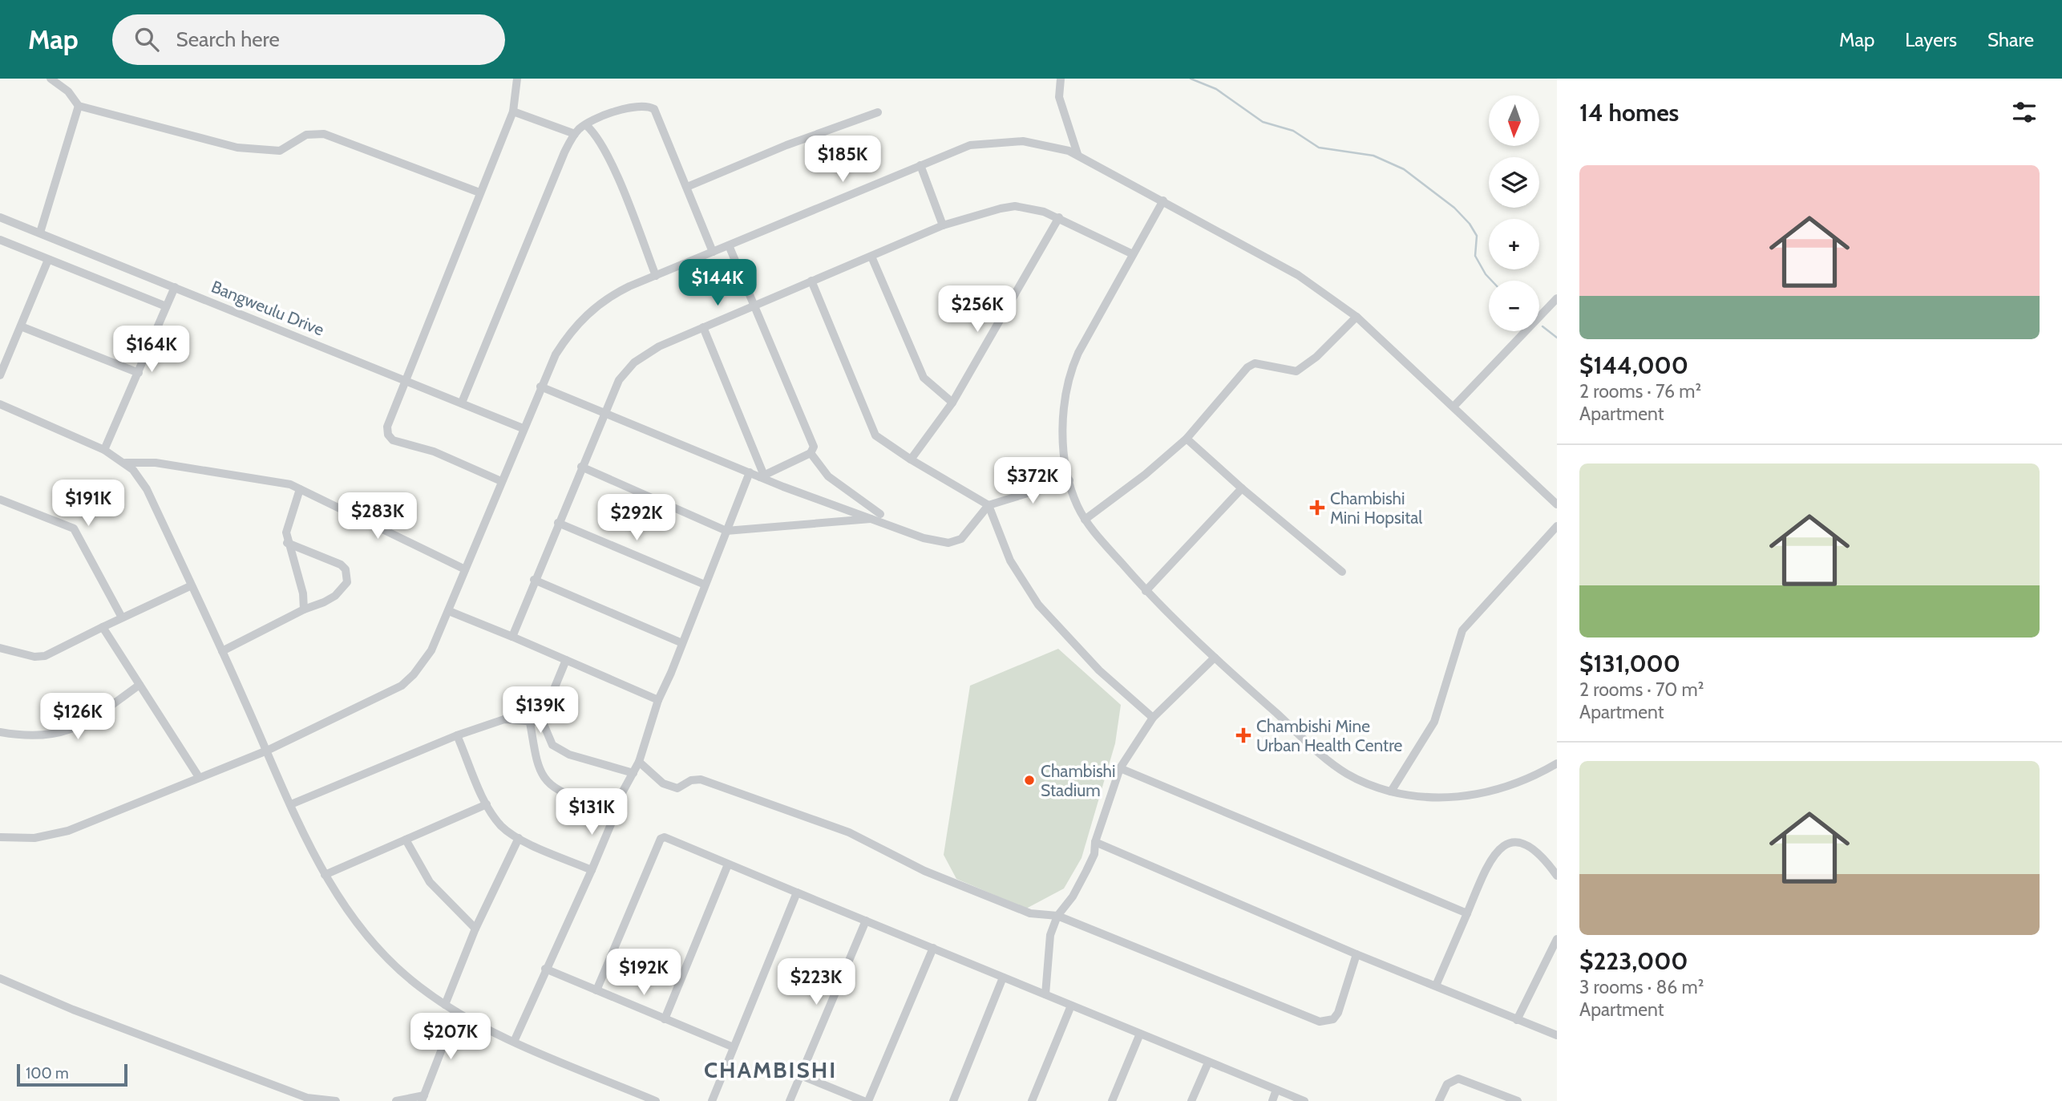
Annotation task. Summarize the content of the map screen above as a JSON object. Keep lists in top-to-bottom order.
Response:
{
  "streets": {
    "street": ["Bangweulu Drive"]
  },
  "districts": ["CHAMBISHI"],
  "places": {
    "health": ["Chambishi Mini Hopsital", "Chambishi Mine Urban Health Centre"],
    "other": ["Chambishi Stadium"]
  },
  "scale_bar": "100 m",
  "north": "bottom",
  "page": {
    "header": "Map",
    "search": "Search here",
    "nav": ["Map", "Layers", "Share"],
    "heading": "14 homes",
    "map_buttons": ["+", "−"],
    "price": [
      "$185K",
      "$144K",
      "$256K",
      "$164K",
      "$372K",
      "$191K",
      "$283K",
      "$292K",
      "$139K",
      "$126K",
      "$131K",
      "$192K",
      "$223K",
      "$207K"
    ],
    "list": [
      {
        "name": "$144,000",
        "note": "2 rooms · 76 m² · Apartment"
      },
      {
        "name": "$131,000",
        "note": "2 rooms · 70 m² · Apartment"
      },
      {
        "name": "$223,000",
        "note": "3 rooms · 86 m² · Apartment"
      }
    ],
    "scale": "100 m"
  }
}
